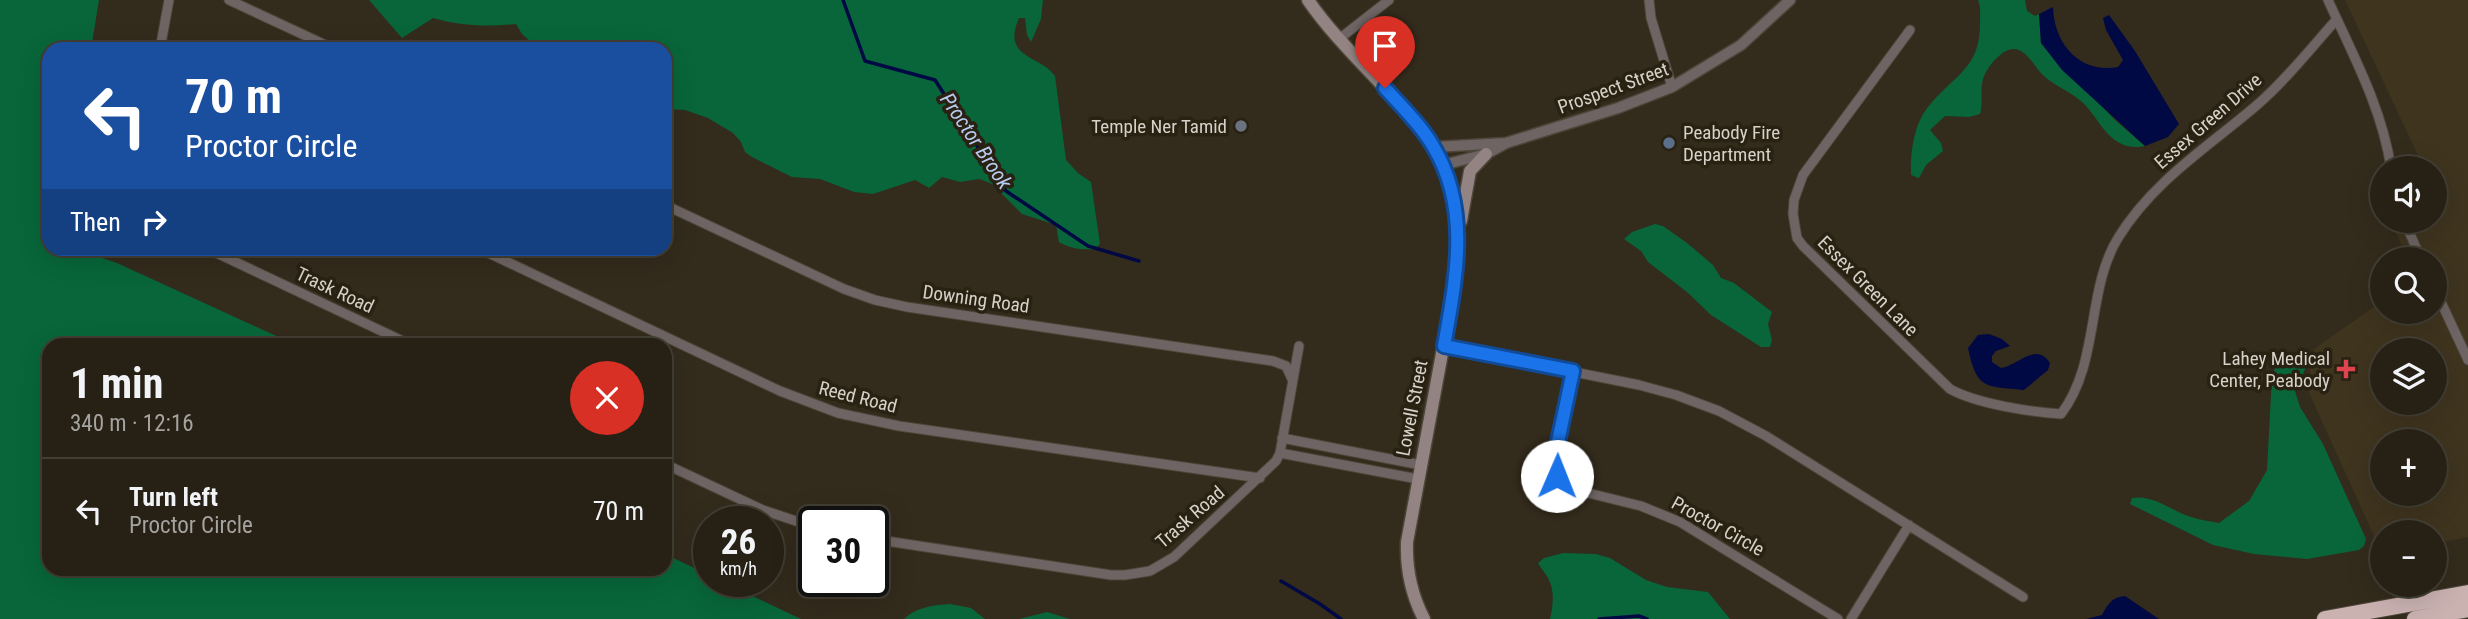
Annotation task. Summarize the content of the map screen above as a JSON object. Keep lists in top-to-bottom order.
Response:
{
  "streets": {
    "main road": ["Lowell Street"],
    "street": [
      "Prospect Street",
      "Essex Green Drive",
      "Essex Green Lane",
      "Trask Road",
      "Downing Road",
      "Reed Road",
      "Proctor Circle"
    ]
  },
  "crossings": [
    ["Prospect Street", "Lowell Street"],
    ["Essex Green Drive", "Essex Green Lane"],
    ["Trask Road", "Reed Road"]
  ],
  "water": ["Proctor Brook"],
  "places": {
    "other": ["Temple Ner Tamid", "Peabody Fire Department"],
    "health": ["Lahey Medical Center, Peabody"]
  },
  "page": {
    "turn": ["70 m", "Proctor Circle"],
    "map_buttons": ["+", "−"],
    "then": "Then",
    "heading": ["1 min", "340 m · 12:16"],
    "list": [
      {
        "name": "Turn left",
        "note": "Proctor Circle",
        "value": "70 m"
      }
    ],
    "speed": "26 km/h",
    "limit": "30"
  }
}
